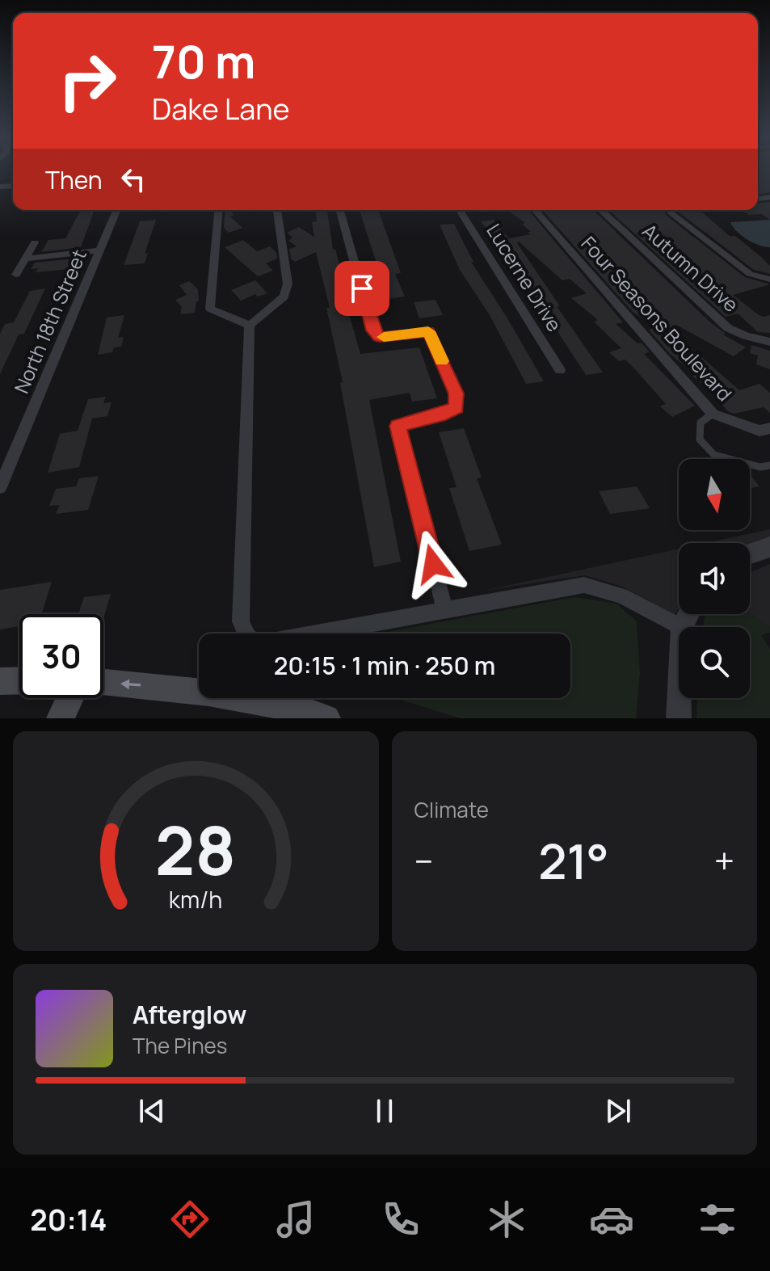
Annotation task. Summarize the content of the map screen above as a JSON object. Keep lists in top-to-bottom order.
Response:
{
  "streets": {
    "street": [
      "Autumn Drive",
      "Lucerne Drive",
      "Four Seasons Boulevard",
      "North 18th Street"
    ]
  },
  "north": "bottom",
  "page": {
    "turn": ["70 m", "Dake Lane"],
    "then": "Then",
    "limit": "30",
    "trip": "20:15 · 1 min · 250 m",
    "tile": "Climate",
    "heat": ["−", "21°", "+"],
    "song": ["Afterglow", "The Pines"],
    "tabs": "20:14",
    "gauge": ["28", "km/h"]
  }
}
